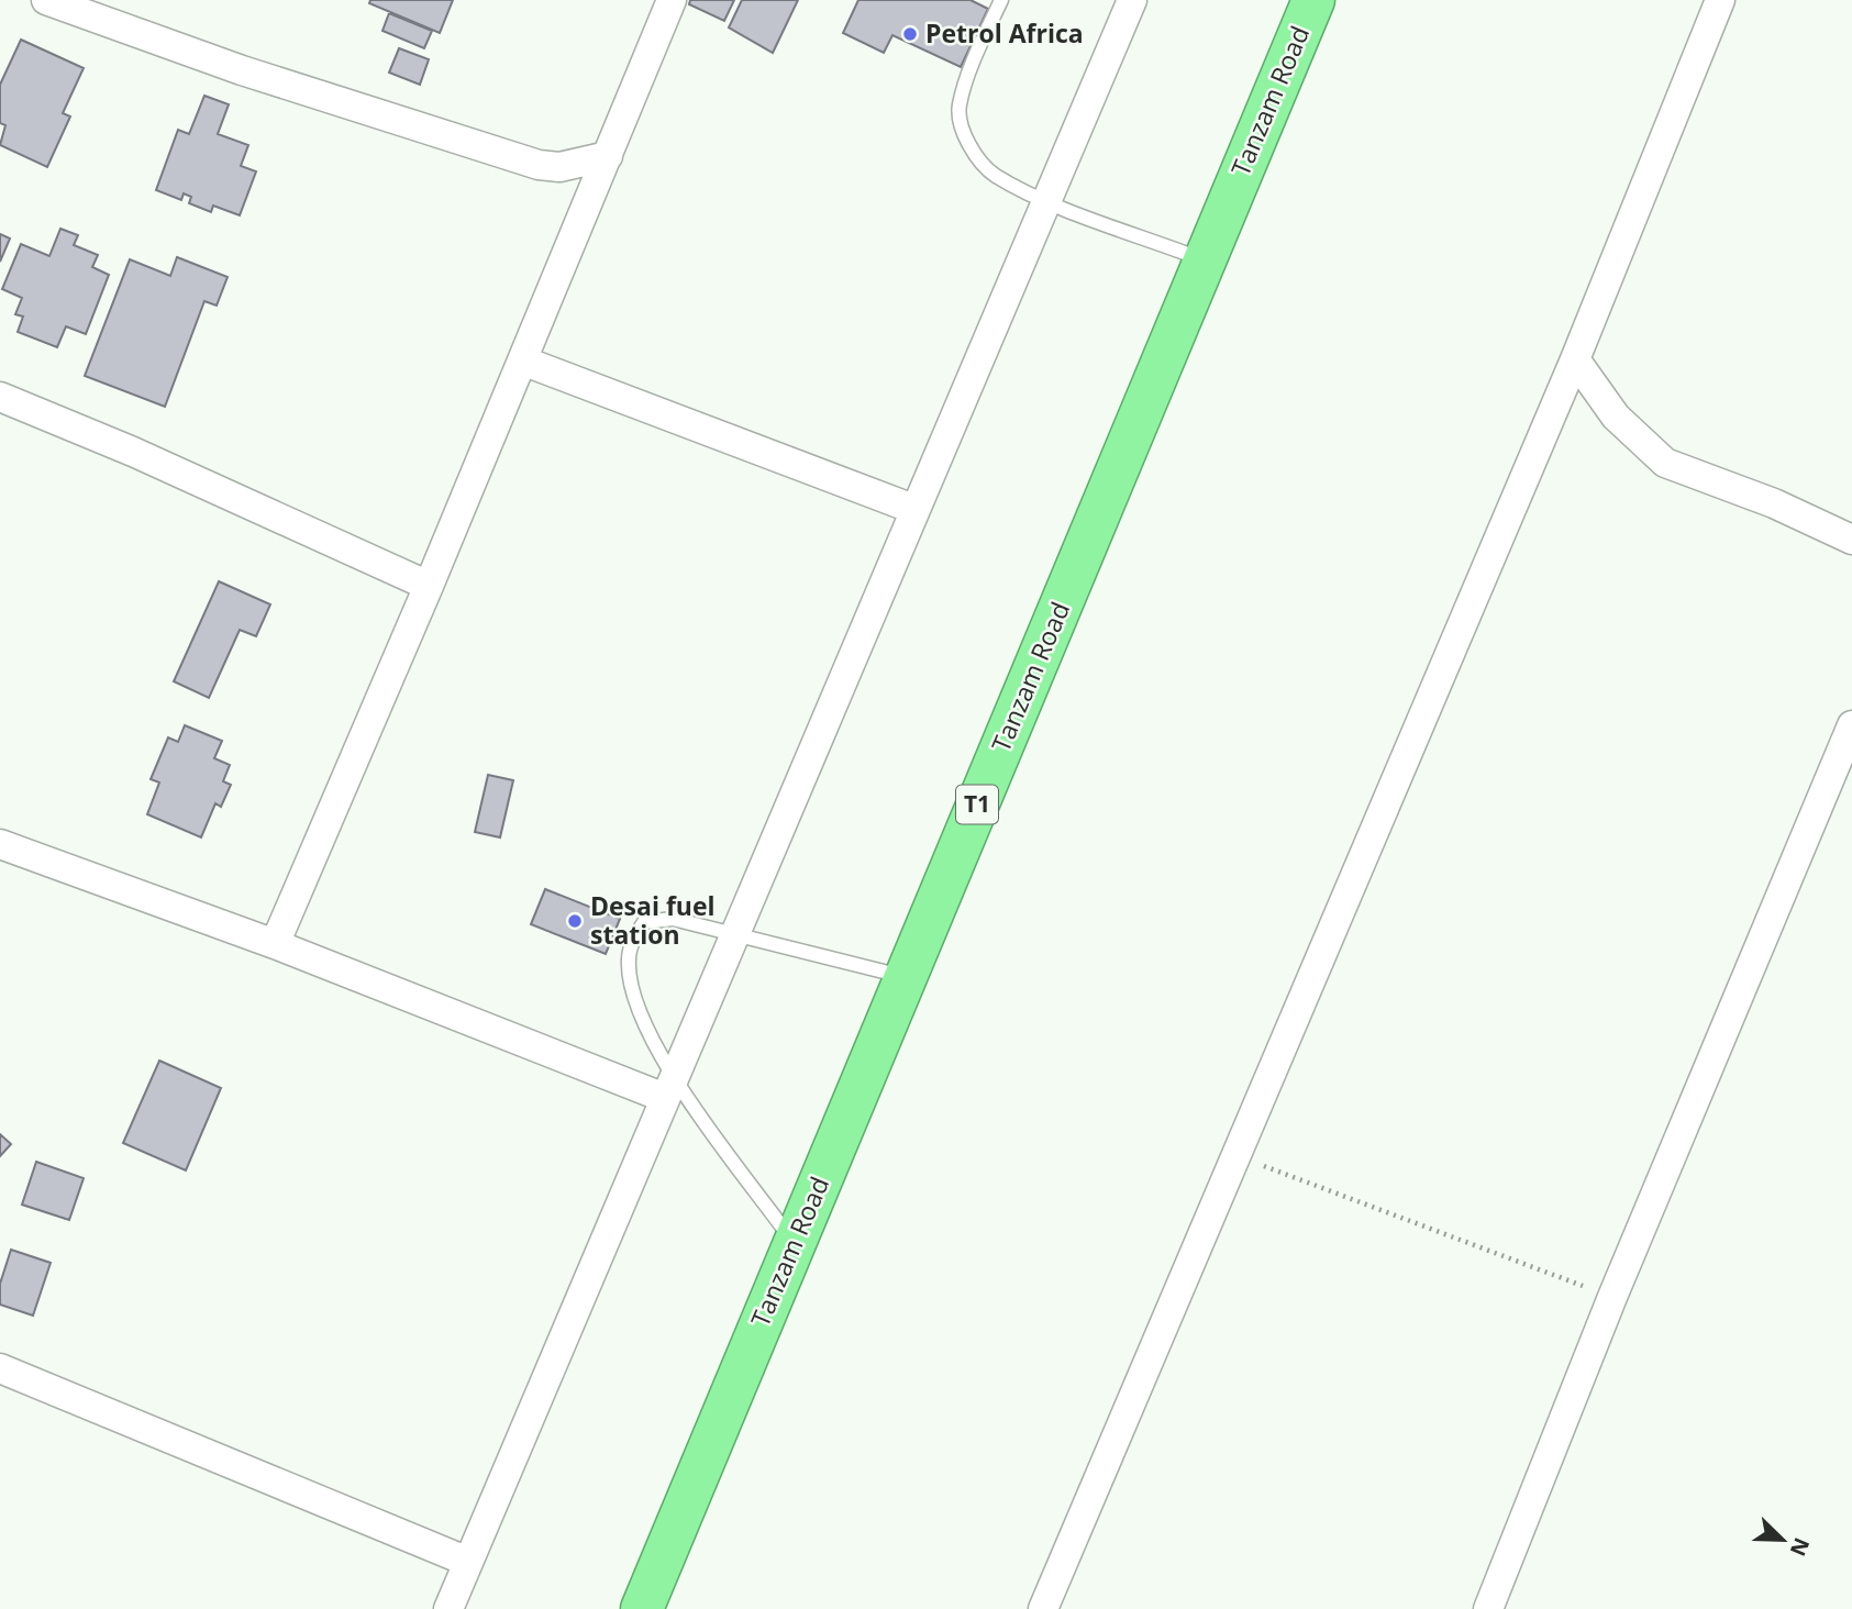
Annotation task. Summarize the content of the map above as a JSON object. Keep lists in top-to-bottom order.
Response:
{
  "streets": {
    "highway": ["Tanzam Road", "T1"]
  },
  "places": ["Petrol Africa", "Desai fuel station"],
  "north": "bottom right"
}
